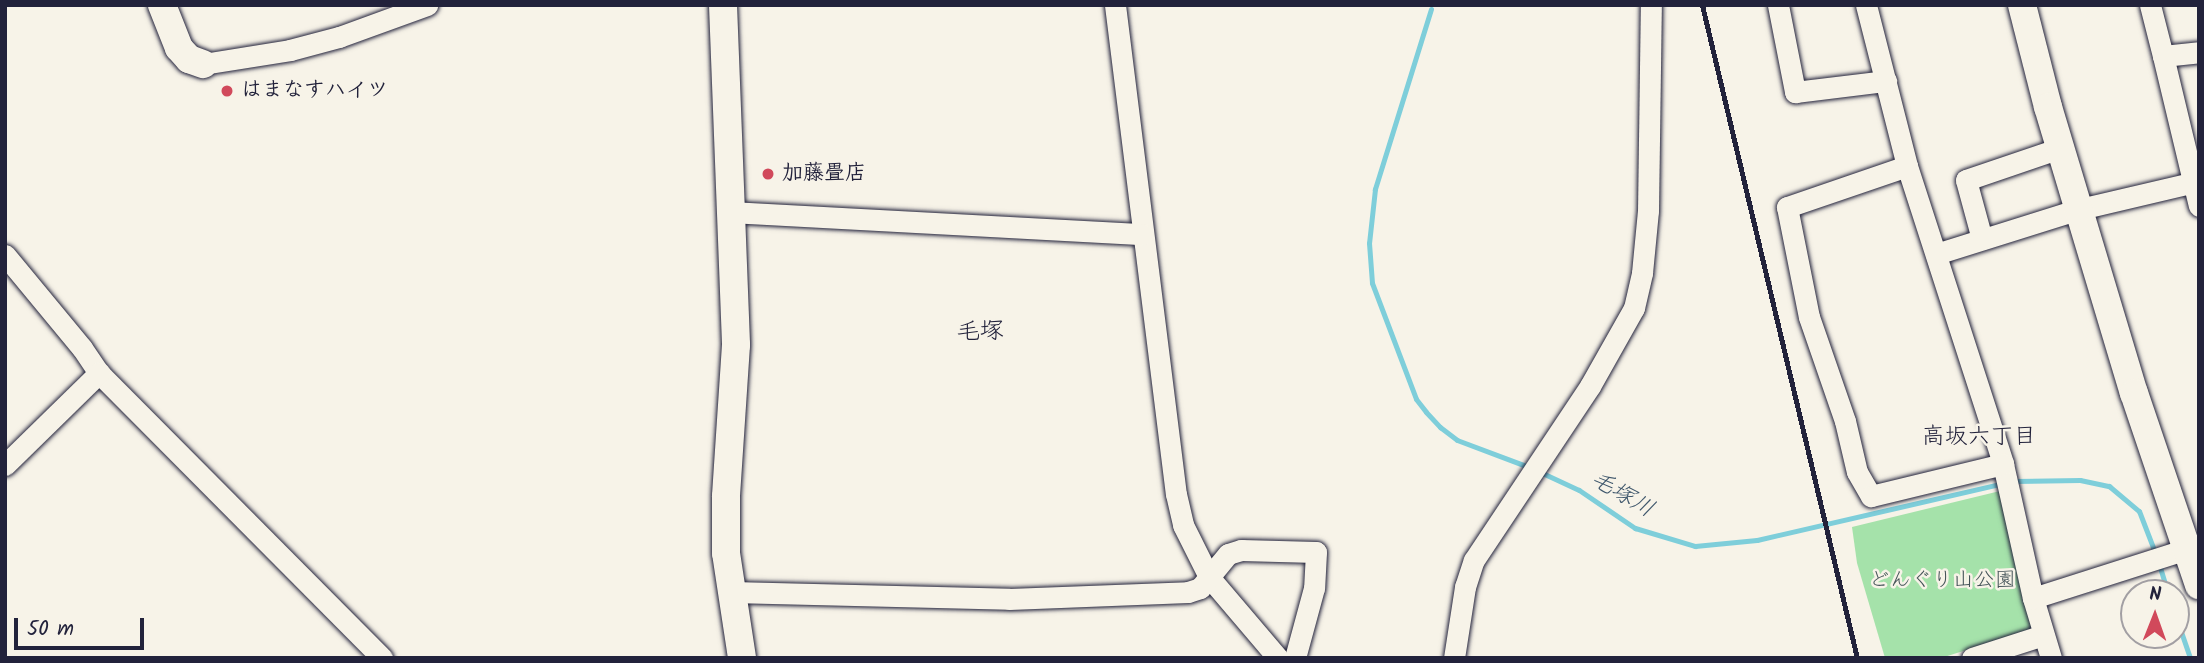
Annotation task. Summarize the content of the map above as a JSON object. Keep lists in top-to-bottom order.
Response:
{
  "districts": ["毛塚", "高坂六丁目"],
  "water": ["毛塚川"],
  "parks": ["どんぐり山公園"],
  "places": ["はまなすハイツ", "加藤畳店"],
  "scale_bar": "50 m",
  "north": "top"
}
